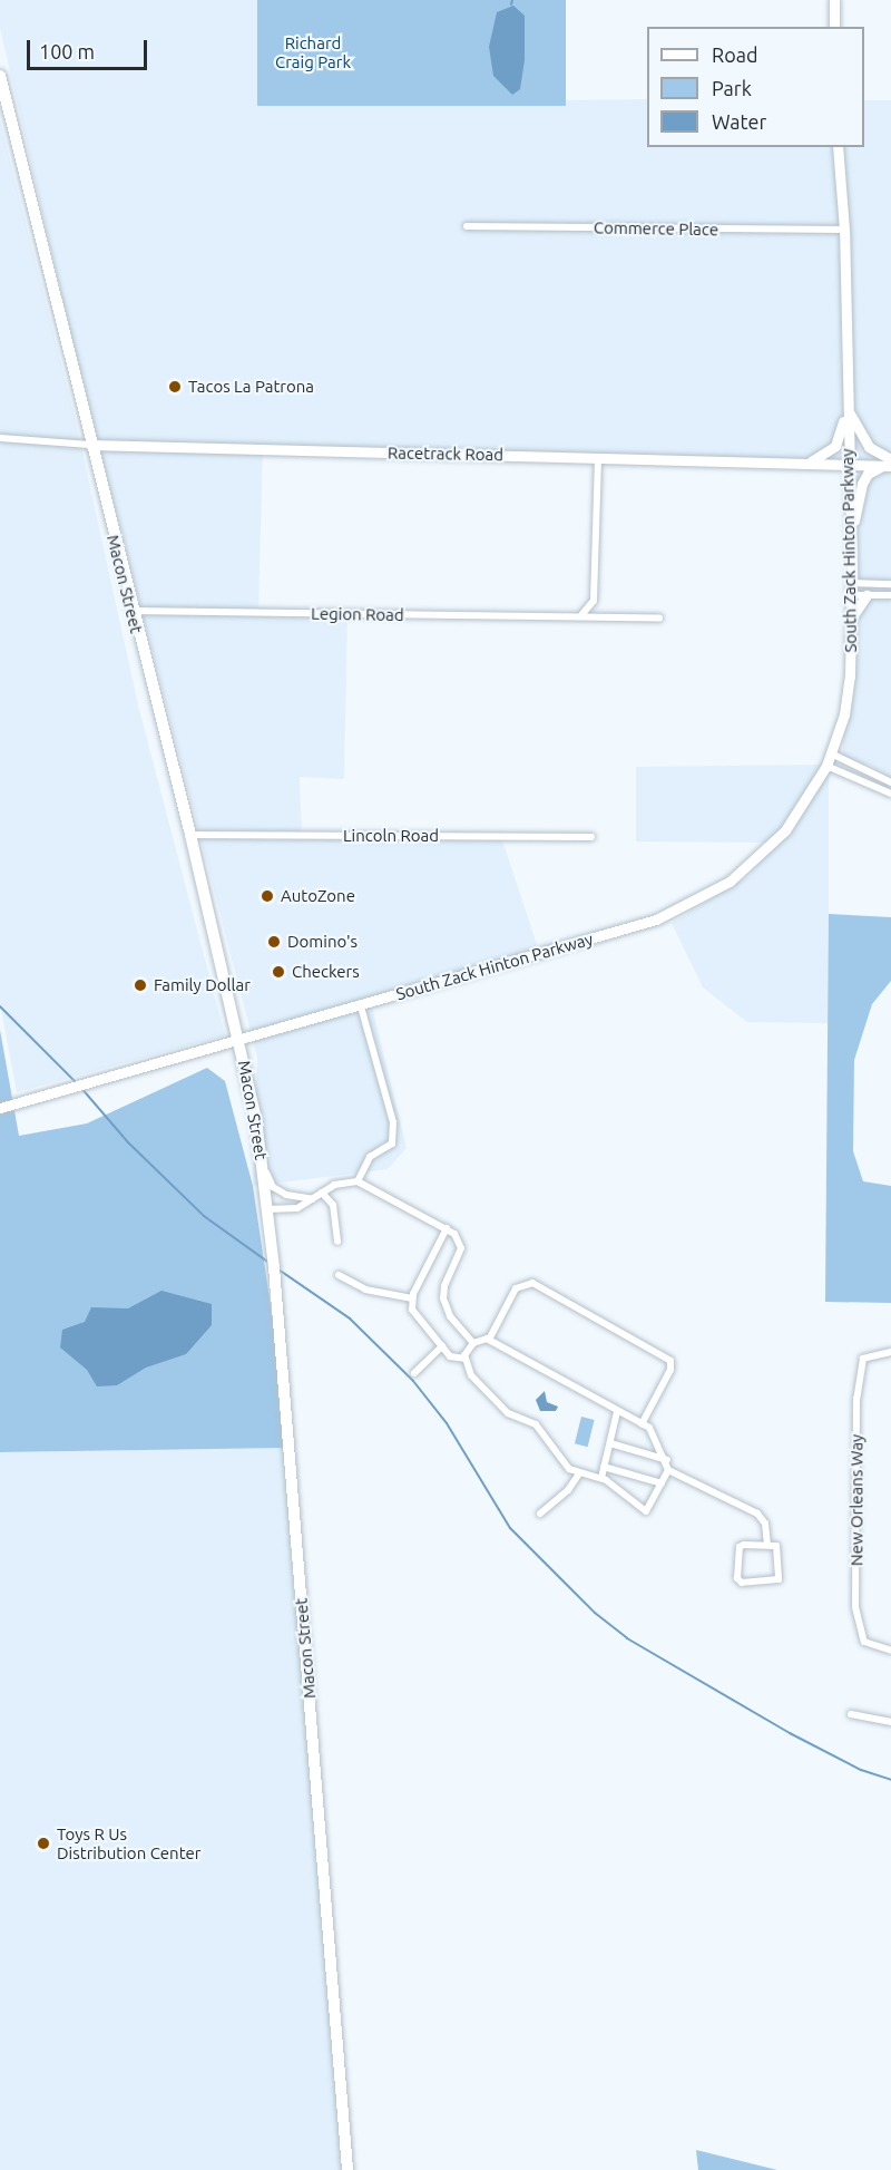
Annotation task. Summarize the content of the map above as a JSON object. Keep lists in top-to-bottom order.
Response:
{
  "streets": {
    "main road": ["Racetrack Road", "South Zack Hinton Parkway", "Macon Street"],
    "street": [
      "Commerce Place",
      "Legion Road",
      "Lincoln Road",
      "New Orleans Way"
    ]
  },
  "crossings": [
    ["Commerce Place", "South Zack Hinton Parkway"],
    ["Racetrack Road", "South Zack Hinton Parkway"],
    ["Racetrack Road", "Macon Street"],
    ["South Zack Hinton Parkway", "Macon Street"],
    ["Macon Street", "Legion Road"],
    ["Macon Street", "Lincoln Road"]
  ],
  "parks": ["Richard Craig Park"],
  "places": [
    "Tacos La Patrona",
    "AutoZone",
    "Domino's",
    "Checkers",
    "Family Dollar",
    "Toys R Us Distribution Center"
  ],
  "legend": ["Road", "Park", "Water"],
  "scale_bar": "100 m"
}
